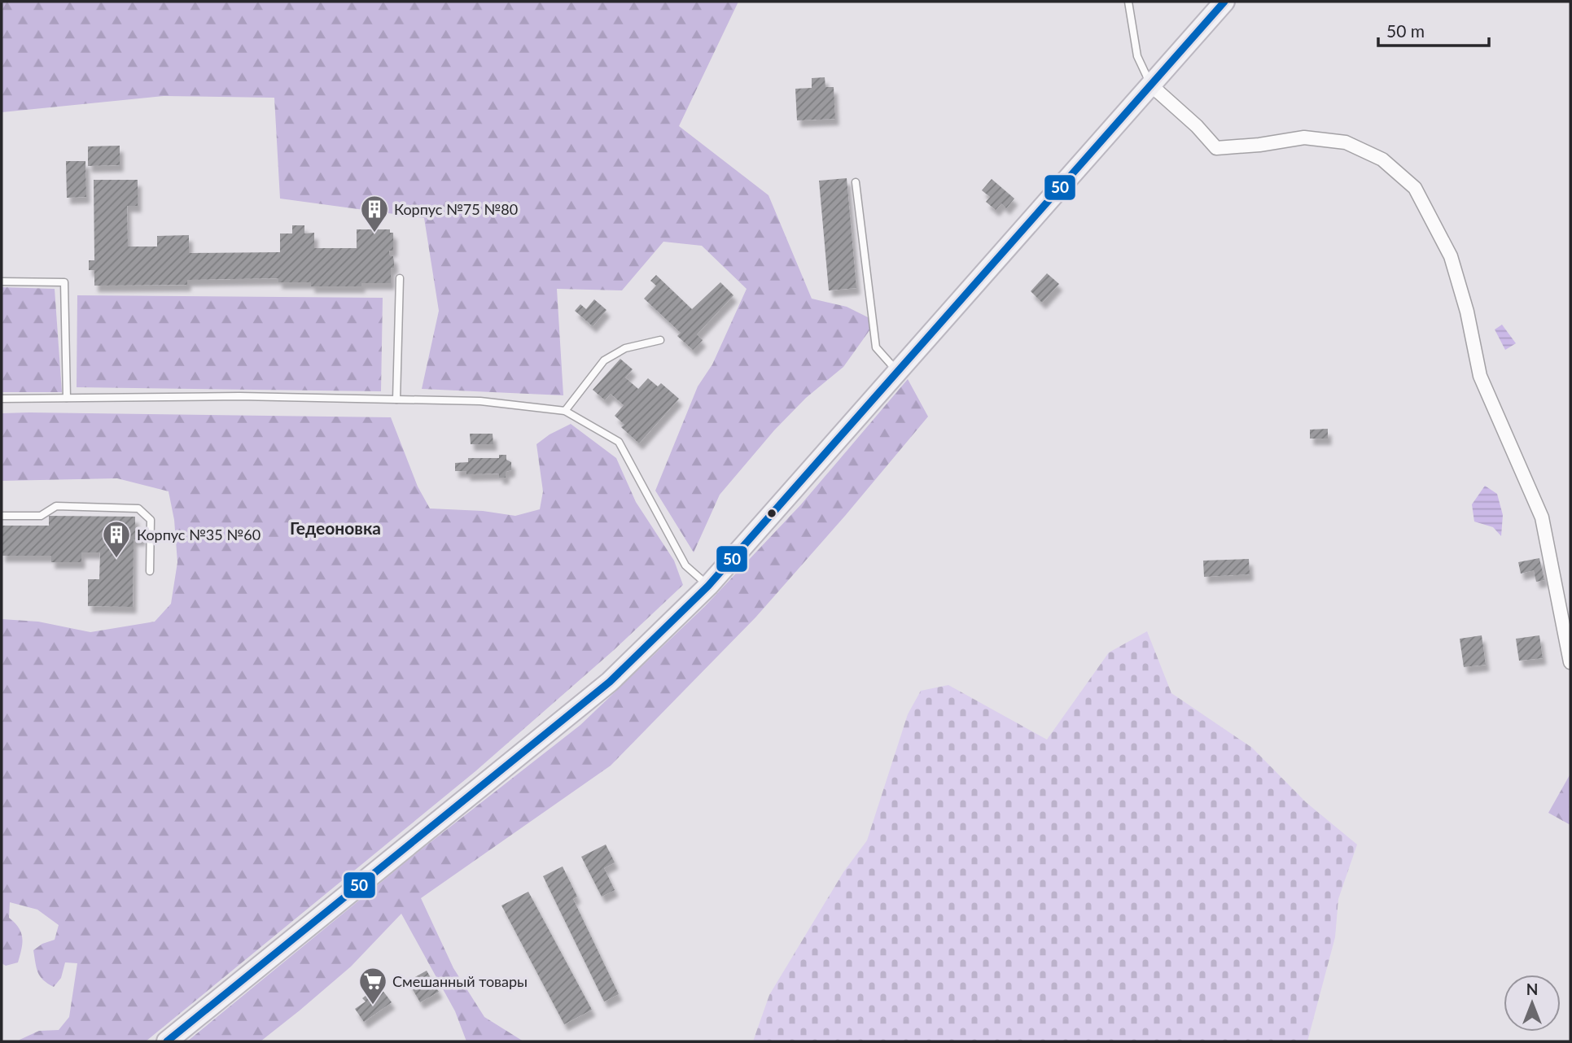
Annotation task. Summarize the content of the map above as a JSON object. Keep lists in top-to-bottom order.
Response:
{
  "districts": ["Гедеоновка"],
  "places": {
    "building": ["Корпус №75 №80", "Корпус №35 №60"],
    "supermarket": ["Смешанный товары"]
  },
  "lines": ["transit line 50"],
  "scale_bar": "50 m",
  "north": "top"
}
